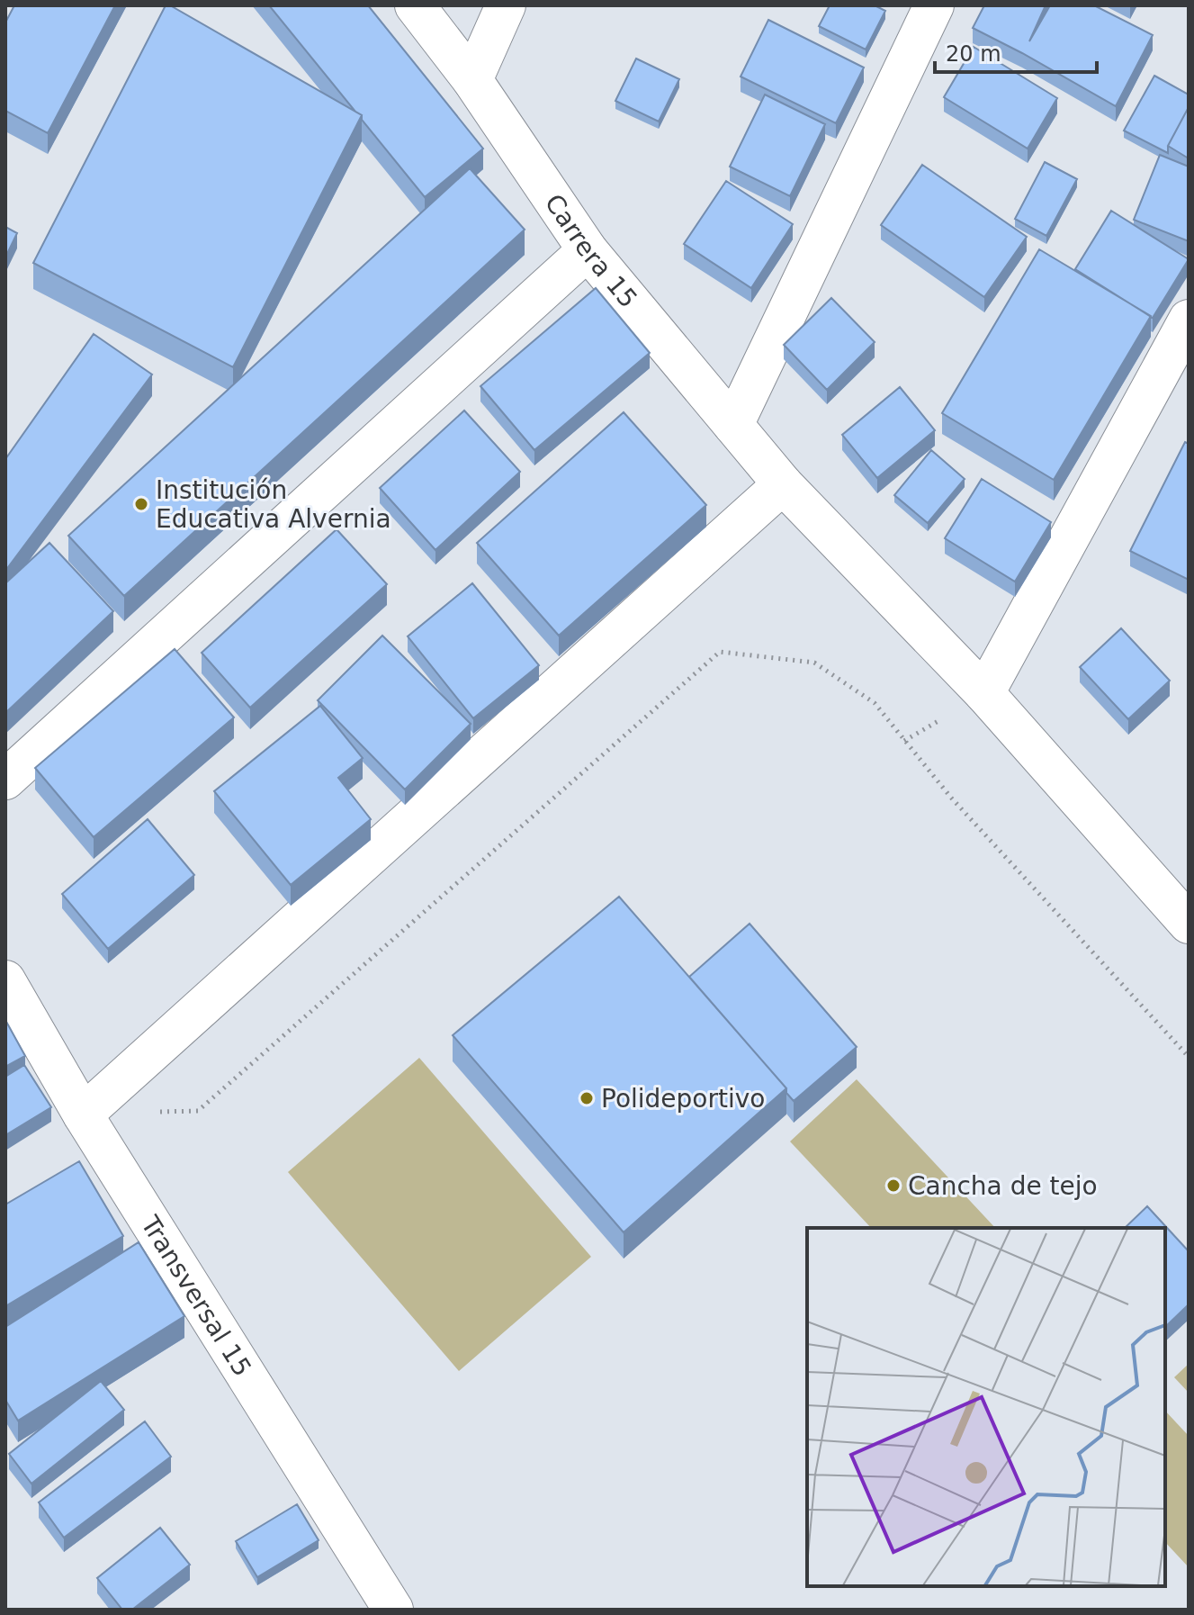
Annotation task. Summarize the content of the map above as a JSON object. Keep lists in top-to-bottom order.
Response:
{
  "streets": {
    "street": ["Carrera 15", "Transversal 15"]
  },
  "places": ["Institución Educativa Alvernia", "Polideportivo", "Cancha de tejo"],
  "scale_bar": "20 m"
}
